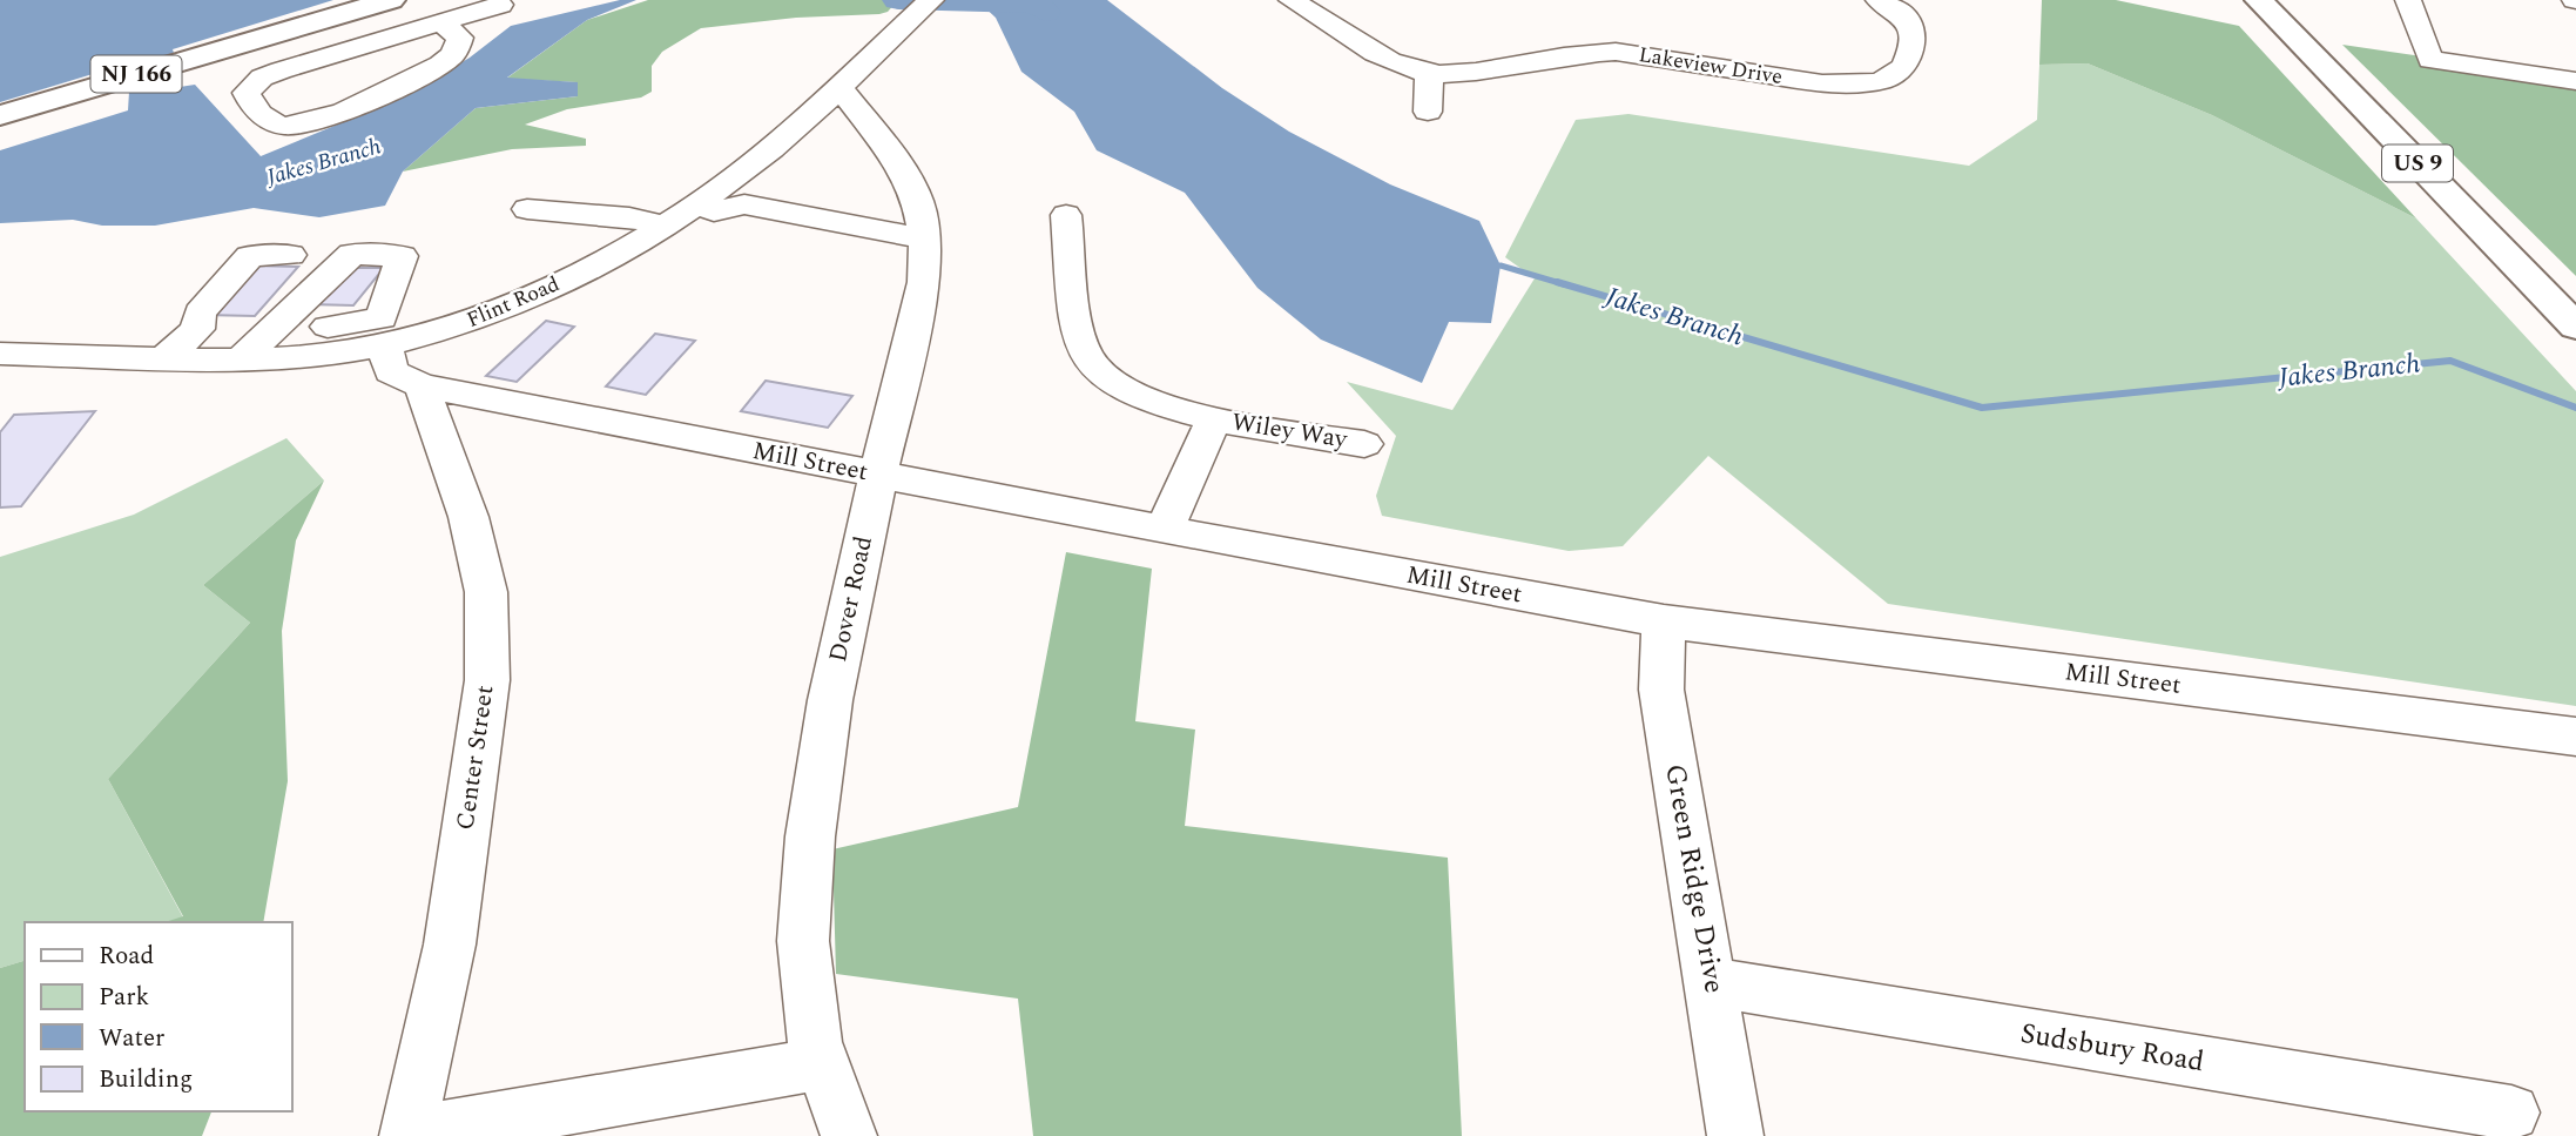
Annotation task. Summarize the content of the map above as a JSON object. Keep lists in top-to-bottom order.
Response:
{
  "streets": {
    "main road": ["NJ 166", "US 9"],
    "street": [
      "Lakeview Drive",
      "Flint Road",
      "Wiley Way",
      "Mill Street",
      "Dover Road",
      "Center Street",
      "Green Ridge Drive",
      "Sudsbury Road"
    ]
  },
  "crossings": [
    ["Flint Road", "Mill Street"],
    ["Flint Road", "Dover Road"],
    ["Wiley Way", "Mill Street"],
    ["Mill Street", "Dover Road"],
    ["Mill Street", "Center Street"],
    ["Mill Street", "Green Ridge Drive"],
    ["Green Ridge Drive", "Sudsbury Road"]
  ],
  "water": ["Jakes Branch"],
  "legend": [
    "Road",
    "Park",
    "Water",
    "Building"
  ]
}
